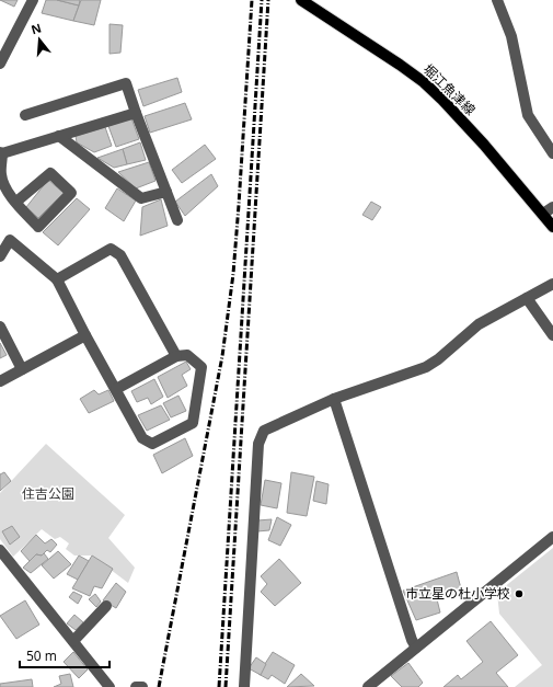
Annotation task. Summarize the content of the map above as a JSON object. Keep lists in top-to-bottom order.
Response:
{
  "streets": {
    "main road": ["堀江魚津線"]
  },
  "parks": ["住吉公園"],
  "places": ["市立星の杜小学校"],
  "scale_bar": "50 m",
  "north": "top"
}
